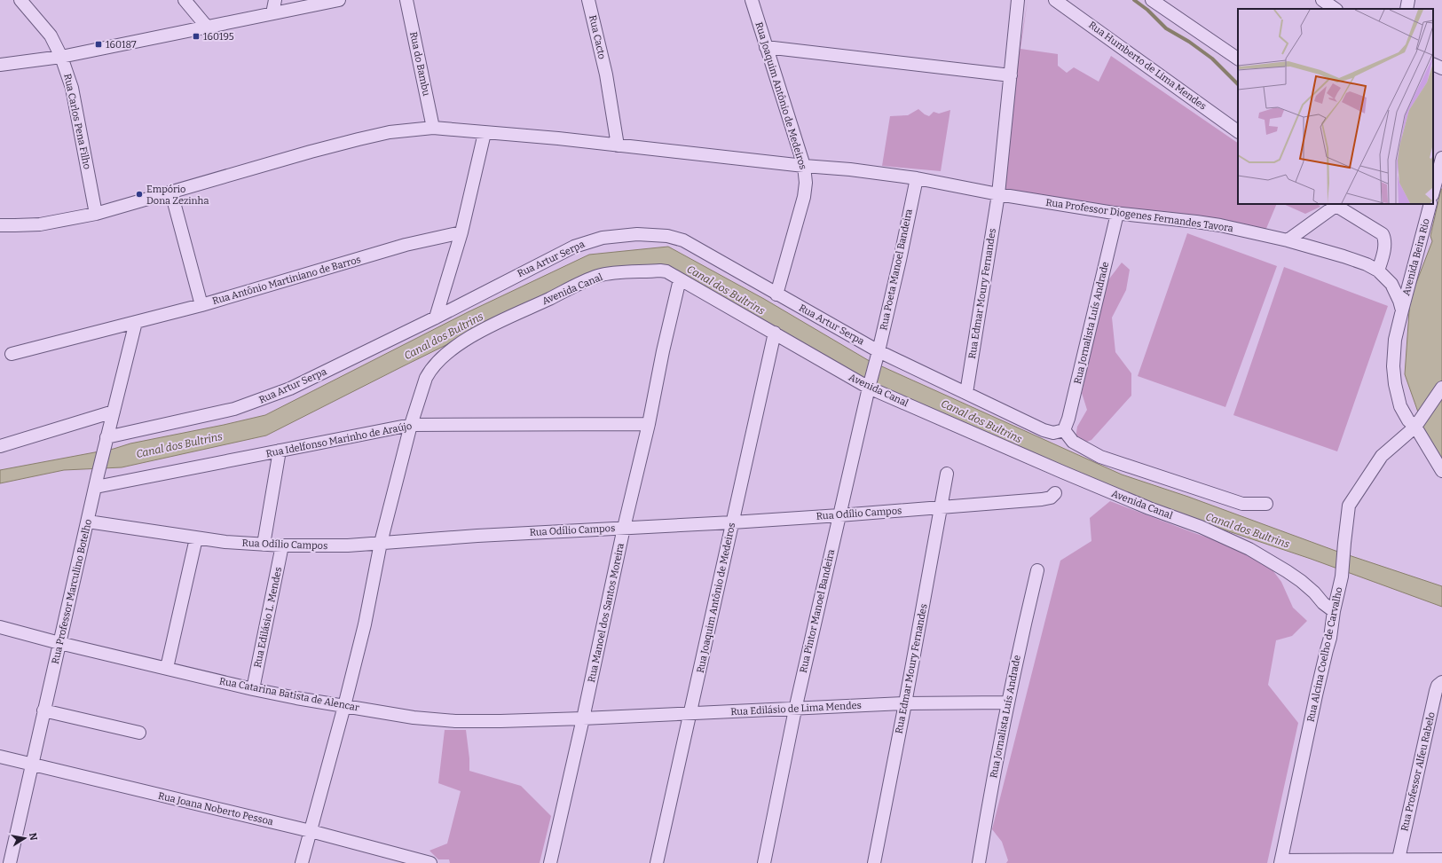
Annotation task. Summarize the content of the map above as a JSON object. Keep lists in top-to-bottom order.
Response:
{
  "streets": {
    "street": [
      "Rua Cacto",
      "Rua do Bambu",
      "Rua Humberto de Lima Mendes",
      "Rua Joaquim Antônio de Medeiros",
      "Rua Carlos Pena Filho",
      "Rua Professor Diogenes Fernandes Tavora",
      "Avenida Beira Rio",
      "Rua Artur Serpa",
      "Rua Poeta Manoel Bandeira",
      "Rua Antônio Martiniano de Barros",
      "Avenida Canal",
      "Rua Edmar Moury Fernandes",
      "Rua Jornalista Luís Andrade",
      "Rua Idelfonso Marinho de Araújo",
      "Rua Odílio Campos",
      "Rua Professor Marculino Botelho",
      "Rua Pintor Manoel Bandeira",
      "Rua Manoel dos Santos Moreira",
      "Rua Edilásio L. Mendes",
      "Rua Alcina Coelho de Carvalho",
      "Rua Catarina Batista de Alencar",
      "Rua Edilásio de Lima Mendes",
      "Rua Professor Alfeu Rabelo",
      "Rua Joana Noberto Pessoa"
    ]
  },
  "crossings": [
    ["Rua Cacto", "Rua Professor Diogenes Fernandes Tavora"],
    ["Rua do Bambu", "Rua Professor Diogenes Fernandes Tavora"],
    ["Rua Joaquim Antônio de Medeiros", "Rua Professor Diogenes Fernandes Tavora"],
    ["Rua Joaquim Antônio de Medeiros", "Rua Artur Serpa"],
    ["Rua Joaquim Antônio de Medeiros", "Avenida Canal"],
    ["Rua Joaquim Antônio de Medeiros", "Rua Odílio Campos"],
    ["Rua Joaquim Antônio de Medeiros", "Rua Edilásio de Lima Mendes"],
    ["Rua Carlos Pena Filho", "Rua Professor Diogenes Fernandes Tavora"],
    ["Rua Professor Diogenes Fernandes Tavora", "Avenida Beira Rio"],
    ["Rua Professor Diogenes Fernandes Tavora", "Rua Poeta Manoel Bandeira"],
    ["Rua Professor Diogenes Fernandes Tavora", "Rua Edmar Moury Fernandes"],
    ["Rua Professor Diogenes Fernandes Tavora", "Rua Jornalista Luís Andrade"],
    ["Rua Artur Serpa", "Rua Poeta Manoel Bandeira"],
    ["Rua Artur Serpa", "Rua Edmar Moury Fernandes"],
    ["Rua Artur Serpa", "Rua Jornalista Luís Andrade"],
    ["Rua Artur Serpa", "Rua Professor Marculino Botelho"],
    ["Rua Artur Serpa", "Rua Pintor Manoel Bandeira"],
    ["Rua Poeta Manoel Bandeira", "Rua Pintor Manoel Bandeira"],
    ["Rua Antônio Martiniano de Barros", "Rua Professor Marculino Botelho"],
    ["Avenida Canal", "Rua Idelfonso Marinho de Araújo"],
    ["Avenida Canal", "Rua Pintor Manoel Bandeira"],
    ["Avenida Canal", "Rua Manoel dos Santos Moreira"],
    ["Avenida Canal", "Rua Alcina Coelho de Carvalho"],
    ["Rua Edmar Moury Fernandes", "Rua Odílio Campos"],
    ["Rua Edmar Moury Fernandes", "Rua Edilásio de Lima Mendes"],
    ["Rua Jornalista Luís Andrade", "Rua Edilásio de Lima Mendes"],
    ["Rua Idelfonso Marinho de Araújo", "Rua Professor Marculino Botelho"],
    ["Rua Idelfonso Marinho de Araújo", "Rua Manoel dos Santos Moreira"],
    ["Rua Odílio Campos", "Rua Professor Marculino Botelho"],
    ["Rua Odílio Campos", "Rua Pintor Manoel Bandeira"],
    ["Rua Odílio Campos", "Rua Manoel dos Santos Moreira"],
    ["Rua Odílio Campos", "Rua Edilásio L. Mendes"],
    ["Rua Professor Marculino Botelho", "Rua Catarina Batista de Alencar"],
    ["Rua Professor Marculino Botelho", "Rua Joana Noberto Pessoa"],
    ["Rua Pintor Manoel Bandeira", "Rua Edilásio de Lima Mendes"],
    ["Rua Manoel dos Santos Moreira", "Rua Catarina Batista de Alencar"],
    ["Rua Manoel dos Santos Moreira", "Rua Edilásio de Lima Mendes"],
    ["Rua Edilásio L. Mendes", "Rua Catarina Batista de Alencar"],
    ["Rua Catarina Batista de Alencar", "Rua Edilásio de Lima Mendes"]
  ],
  "water": ["Canal dos Bultrins"],
  "places": {
    "transit": ["160195", "160187"],
    "other": ["Empório Dona Zezinha"]
  },
  "north": "right"
}
